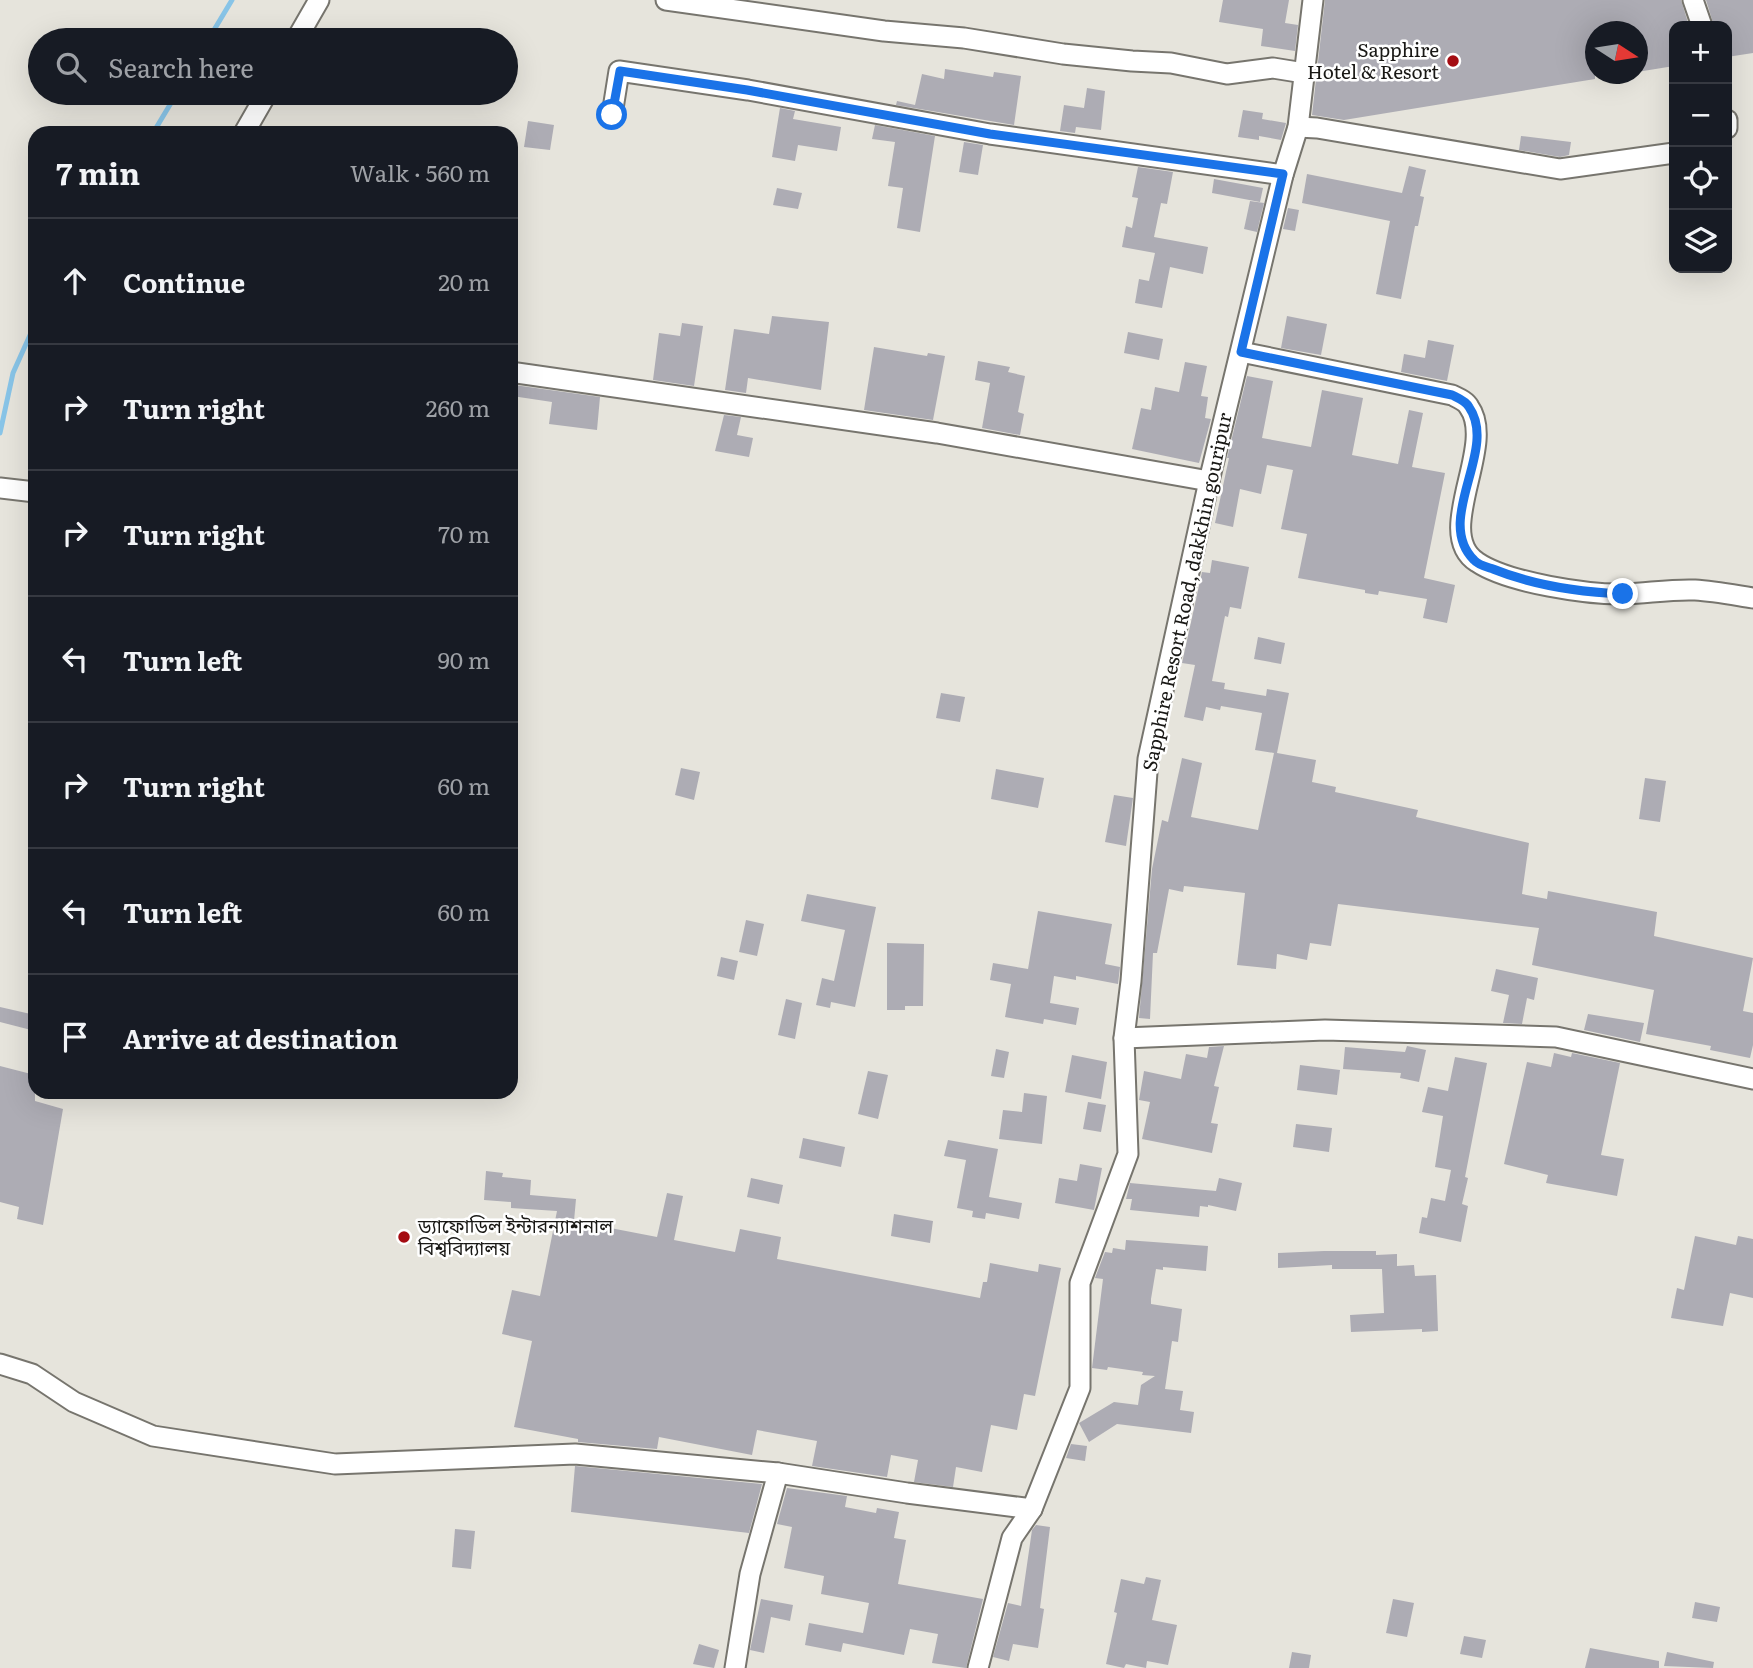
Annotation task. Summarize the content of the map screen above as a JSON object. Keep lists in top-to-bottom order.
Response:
{
  "streets": {
    "street": ["Sapphire Resort Road, dakkhin gouripur"]
  },
  "places": ["Sapphire Hotel & Resort", "ড্যাফোডিল ইন্টারন্যাশনাল বিশ্ববিদ্যালয়"],
  "north": "right",
  "page": {
    "map_buttons": ["+", "−"],
    "search": "Search here",
    "heading": ["7 min", "Walk · 560 m"],
    "list": [
      ["Continue", "20 m"],
      ["Turn right", "260 m"],
      ["Turn right", "70 m"],
      ["Turn left", "90 m"],
      ["Turn right", "60 m"],
      ["Turn left", "60 m"],
      "Arrive at destination"
    ]
  }
}
